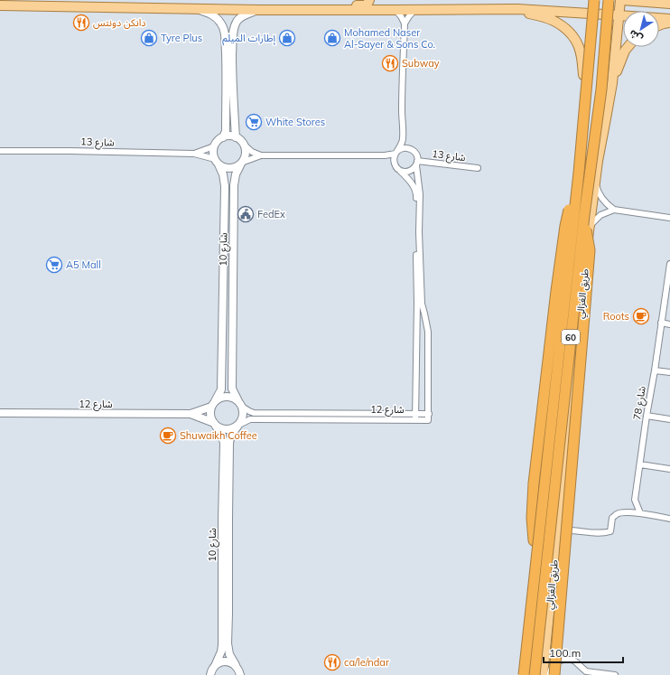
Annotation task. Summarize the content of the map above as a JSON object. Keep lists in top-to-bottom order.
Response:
{
  "streets": {
    "highway": ["طريق الغزالي", "60"],
    "street": [
      "شارع 13",
      "شارع 10",
      "شارع 78",
      "شارع 12"
    ]
  },
  "crossings": [
    ["شارع 13", "شارع 10"],
    ["شارع 10", "شارع 12"]
  ],
  "places": {
    "restaurant": ["دانكن دونتس", "Subway", "ca/le/ndar"],
    "shop": ["Tyre Plus", "إطارات الميلم", "Mohamed Naser Al-Sayer & Sons Co."],
    "supermarket": ["White Stores", "A5 Mall"],
    "public building": ["FedEx"],
    "cafe": ["Roots", "Shuwaikh Coffee"]
  },
  "scale_bar": "100 m",
  "north": "bottom left"
}
